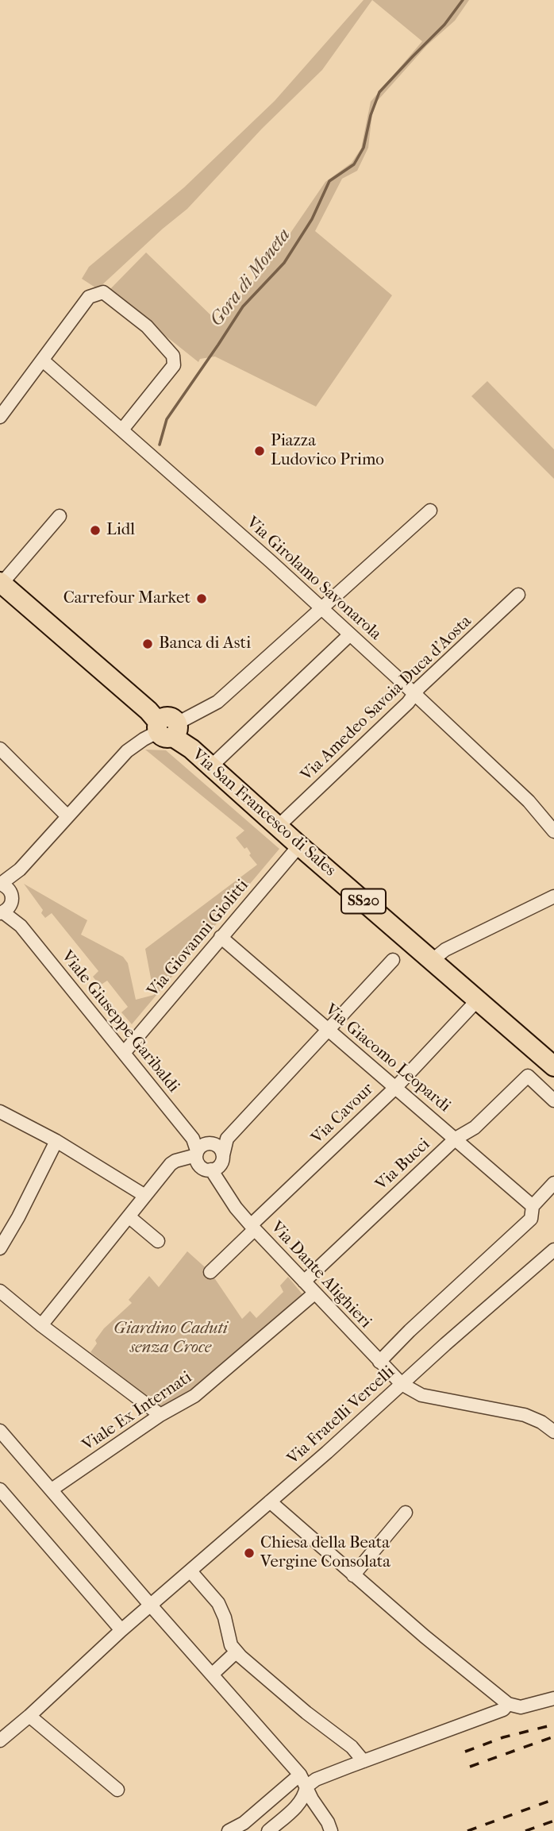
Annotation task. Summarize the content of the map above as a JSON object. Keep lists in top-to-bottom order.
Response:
{
  "streets": {
    "main road": ["Via San Francesco di Sales", "SS20"],
    "street": [
      "Via Girolamo Savonarola",
      "Via Amedeo Savoia Duca d'Aosta",
      "Via Giovanni Giolitti",
      "Viale Giuseppe Garibaldi",
      "Via Giacomo Leopardi",
      "Via Cavour",
      "Via Bucci",
      "Via Dante Alighieri",
      "Viale Ex Internati",
      "Via Fratelli Vercelli"
    ]
  },
  "crossings": [
    ["Via Girolamo Savonarola", "Via Amedeo Savoia Duca d'Aosta"],
    ["Via Amedeo Savoia Duca d'Aosta", "Via San Francesco di Sales"],
    ["Via San Francesco di Sales", "Via Giovanni Giolitti"],
    ["Via San Francesco di Sales", "Via Cavour"],
    ["Via Giovanni Giolitti", "Viale Giuseppe Garibaldi"],
    ["Via Giovanni Giolitti", "Via Giacomo Leopardi"],
    ["Via Giacomo Leopardi", "Via Cavour"],
    ["Via Giacomo Leopardi", "Via Bucci"],
    ["Via Cavour", "Via Dante Alighieri"],
    ["Via Bucci", "Via Dante Alighieri"],
    ["Via Dante Alighieri", "Viale Ex Internati"],
    ["Via Dante Alighieri", "Via Fratelli Vercelli"]
  ],
  "water": ["Gora di Moneta"],
  "parks": ["Giardino Caduti senza Croce"],
  "places": [
    "Piazza Ludovico Primo",
    "Lidl",
    "Carrefour Market",
    "Banca di Asti",
    "Chiesa della Beata Vergine Consolata"
  ]
}
